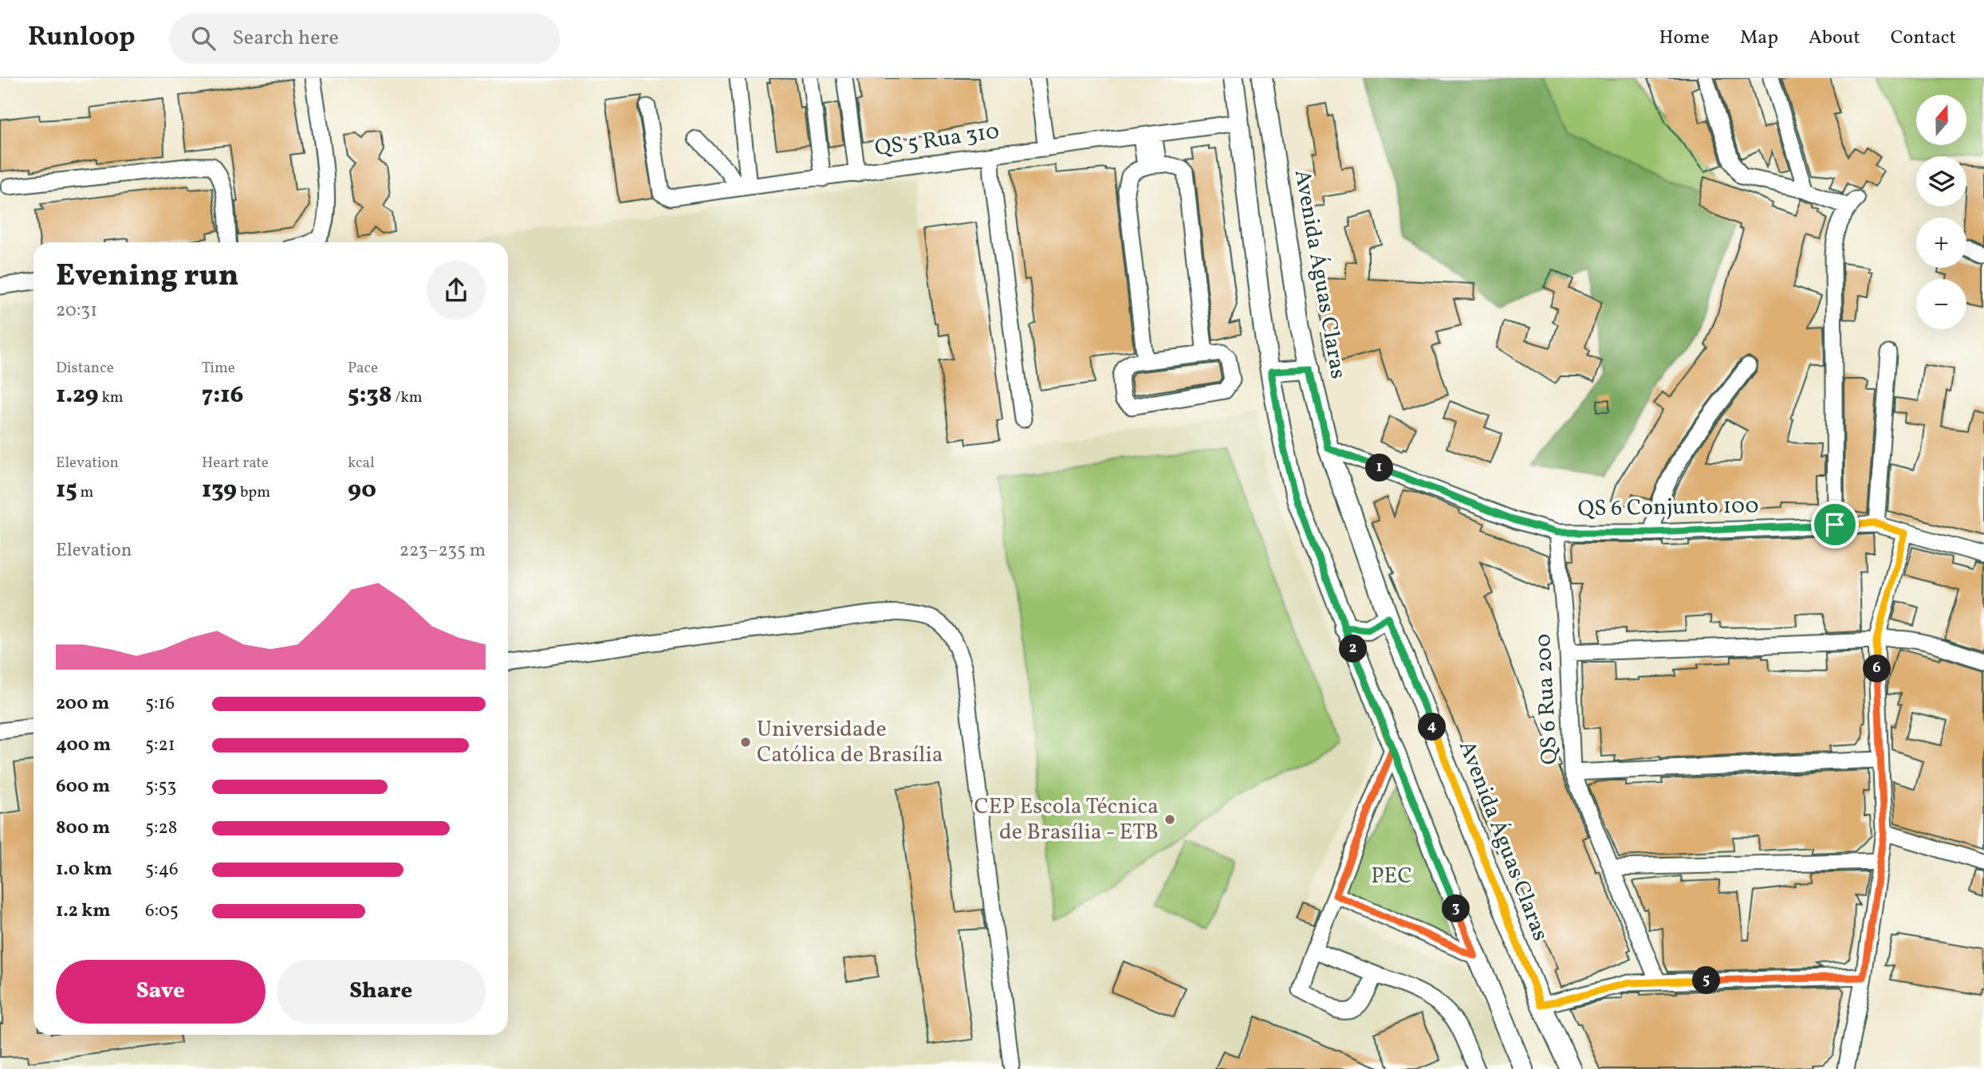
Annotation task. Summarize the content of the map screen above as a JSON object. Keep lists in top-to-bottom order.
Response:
{
  "streets": {
    "main road": ["Avenida Águas Claras"],
    "street": ["QS 5 Rua 310", "QS 6 Conjunto 100", "QS 6 Rua 200"]
  },
  "crossings": [
    ["Avenida Águas Claras", "QS 6 Conjunto 100"],
    ["QS 6 Conjunto 100", "QS 6 Rua 200"]
  ],
  "parks": ["PEC"],
  "places": ["Universidade Católica de Brasília", "CEP Escola Técnica de Brasília - ETB"],
  "north": "top",
  "page": {
    "header": "Runloop",
    "search": "Search here",
    "nav": [
      "Home",
      "Map",
      "About",
      "Contact"
    ],
    "map_buttons": ["+", "−"],
    "heading": ["Evening run", "20:31"],
    "stats": [
      ["Distance", "1.29 km"],
      ["Time", "7:16"],
      ["Pace", "5:38 /km"],
      ["Elevation", "15 m"],
      ["Heart rate", "139 bpm"],
      ["kcal", "90"]
    ],
    "pins": [
      "1",
      "2",
      "6",
      "4",
      "3",
      "5"
    ],
    "chart": ["Elevation", "223–235 m"],
    "list": [
      {
        "name": "200 m",
        "note": "5:16"
      },
      {
        "name": "400 m",
        "note": "5:21"
      },
      {
        "name": "600 m",
        "note": "5:53"
      },
      {
        "name": "800 m",
        "note": "5:28"
      },
      {
        "name": "1.0 km",
        "note": "5:46"
      },
      {
        "name": "1.2 km",
        "note": "6:05"
      }
    ],
    "buttons": ["Save", "Share"]
  }
}
